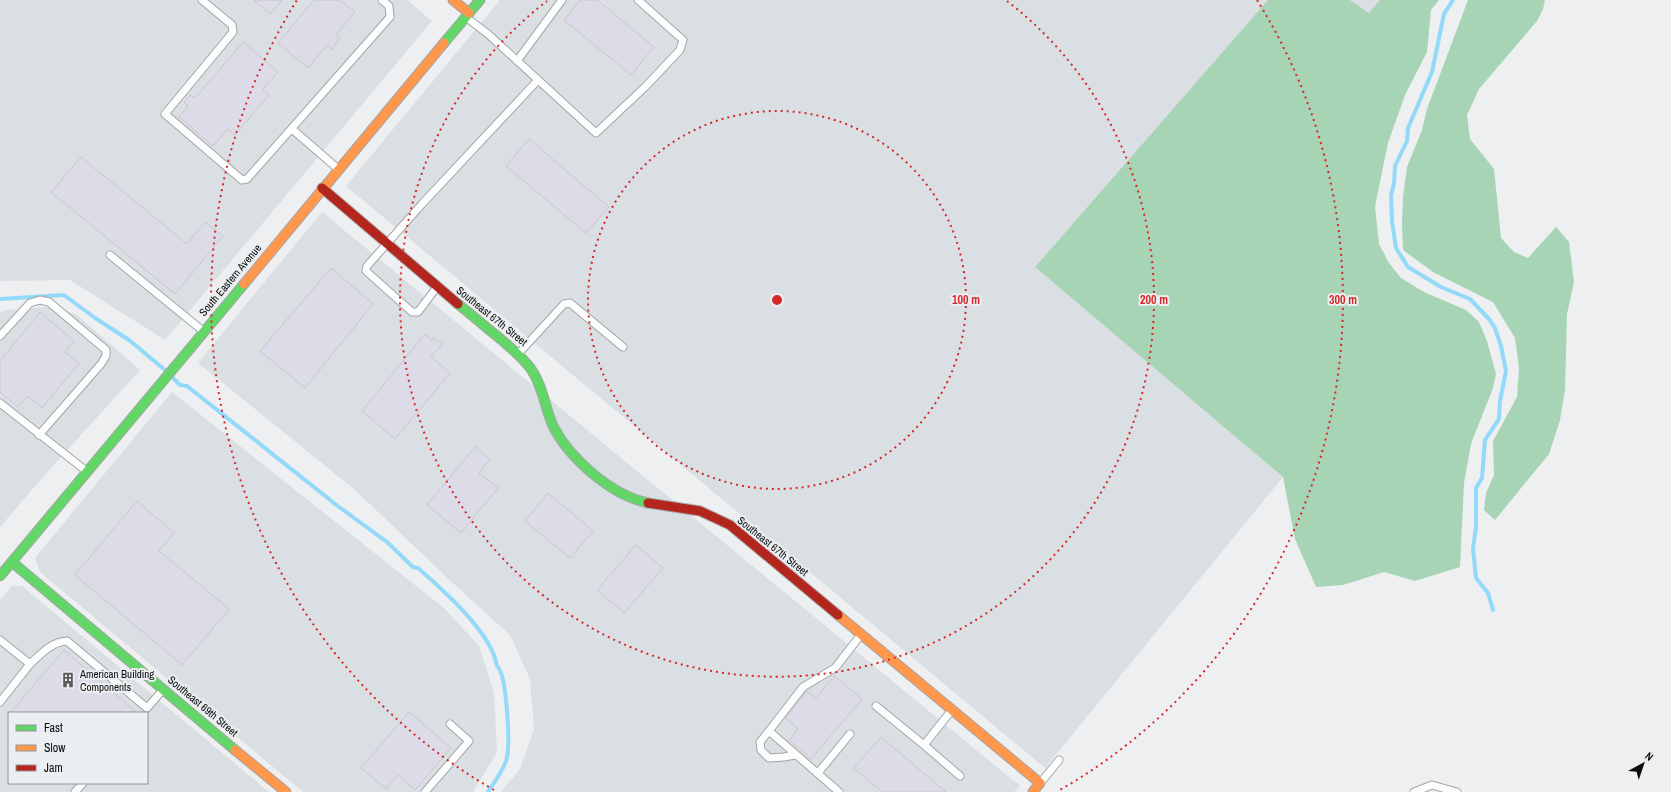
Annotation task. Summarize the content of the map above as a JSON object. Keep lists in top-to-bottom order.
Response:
{
  "streets": {
    "street": ["South Eastern Avenue", "Southeast 67th Street", "Southeast 69th Street"]
  },
  "crossings": [
    ["South Eastern Avenue", "Southeast 67th Street"],
    ["South Eastern Avenue", "Southeast 69th Street"]
  ],
  "places": {
    "building": ["American Building Components"]
  },
  "legend": ["Fast", "Slow", "Jam"],
  "north": "top right",
  "rings": ["100 m", "200 m", "300 m"]
}
